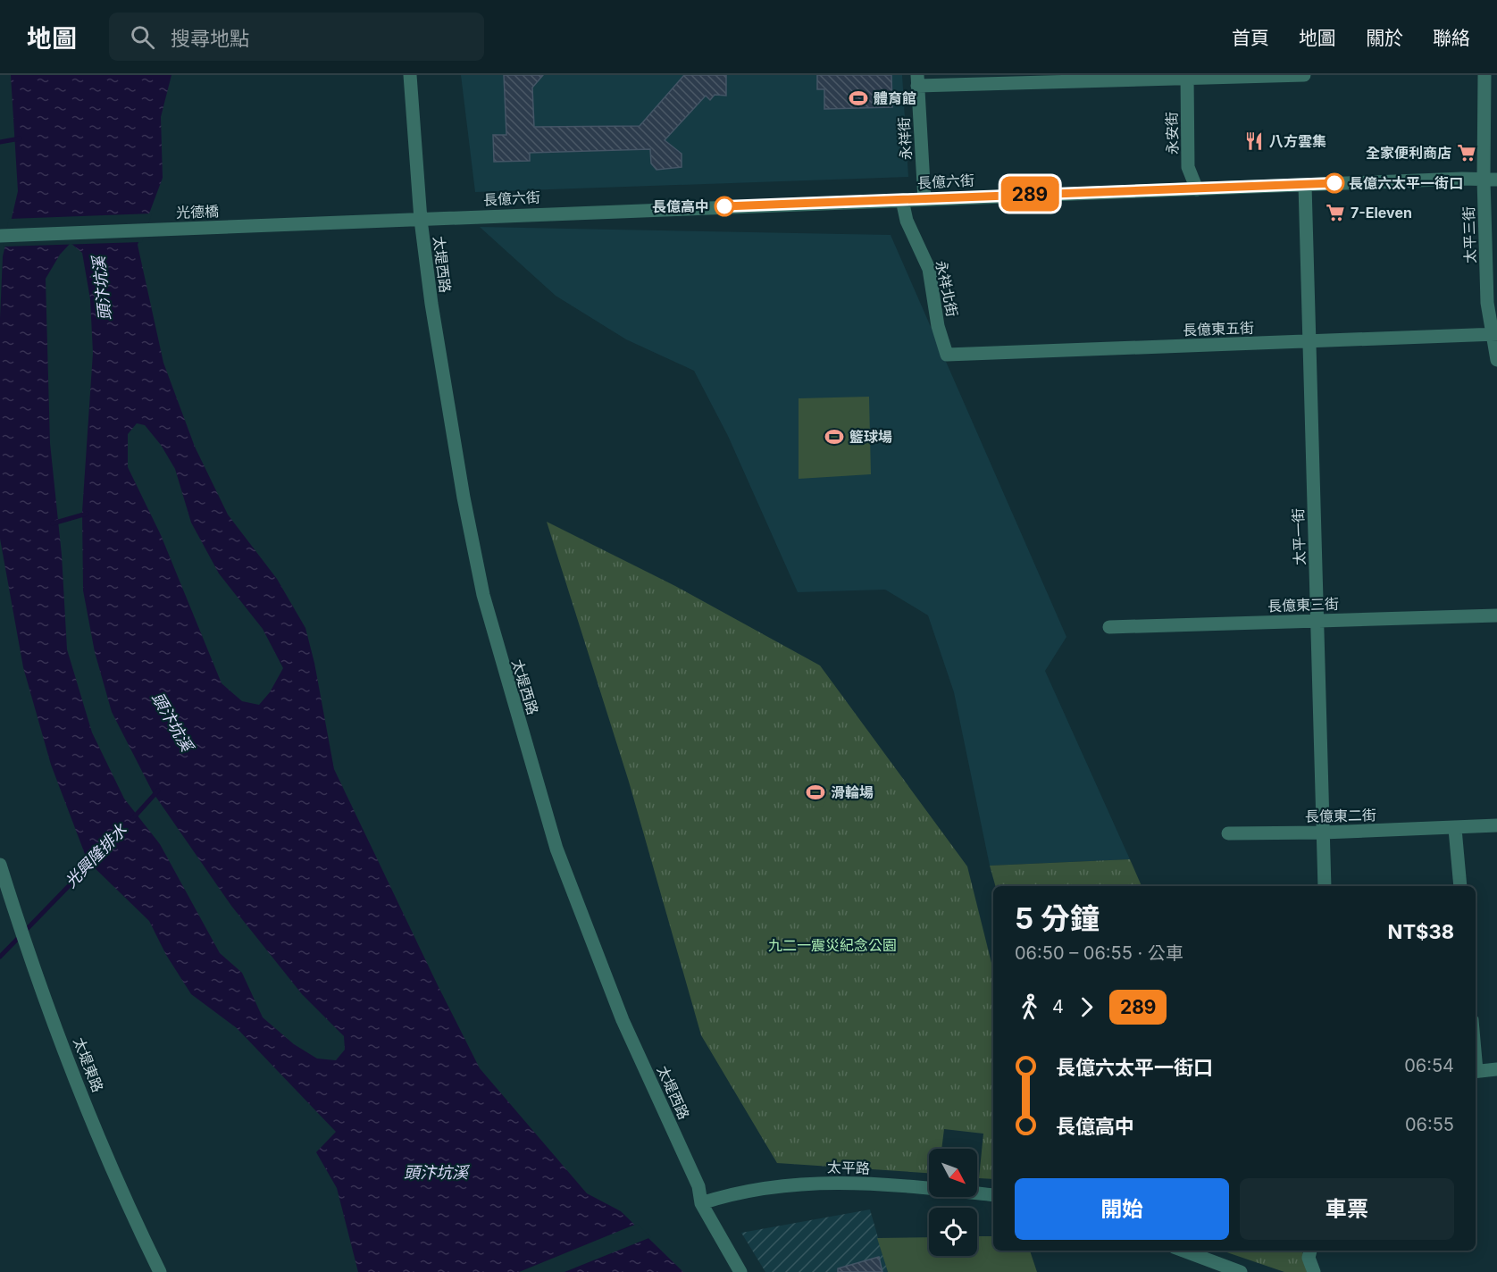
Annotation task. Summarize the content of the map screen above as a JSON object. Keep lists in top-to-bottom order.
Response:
{
  "streets": {
    "street": [
      "永安街",
      "永祥街",
      "長億六街",
      "光德橋",
      "太平三街",
      "太堤西路",
      "永祥北街",
      "長億東五街",
      "太平一街",
      "長億東三街",
      "長億東二街",
      "太堤東路",
      "太平路"
    ]
  },
  "crossings": [
    ["永安街", "長億六街"],
    ["永祥街", "長億六街"],
    ["長億六街", "光德橋"],
    ["長億六街", "太平三街"],
    ["長億六街", "太堤西路"],
    ["長億六街", "永祥北街"],
    ["長億六街", "太平一街"],
    ["太平三街", "長億東五街"],
    ["太堤西路", "太平路"],
    ["永祥北街", "長億東五街"],
    ["長億東五街", "太平一街"],
    ["太平一街", "長億東三街"],
    ["太平一街", "長億東二街"]
  ],
  "water": ["頭汴坑溪", "光興隆排水"],
  "parks": ["九二一震災紀念公園"],
  "places": {
    "sports": ["體育館", "籃球場", "滑輪場"],
    "restaurant": ["八方雲集"],
    "supermarket": ["全家便利商店", "7-Eleven"],
    "other": ["長億六太平一街口", "長億高中"]
  },
  "lines": ["bus line 289"],
  "north": "bottom right",
  "page": {
    "header": "地圖",
    "search": "搜尋地點",
    "nav": [
      "首頁",
      "地圖",
      "關於",
      "聯絡"
    ],
    "on_map": "289",
    "heading": ["5 分鐘", "06:50 – 06:55 · 公車", "NT$38"],
    "legs": ["4", "289"],
    "list": [
      {
        "name": "長億六太平一街口",
        "value": "06:54"
      },
      {
        "name": "長億高中",
        "value": "06:55"
      }
    ],
    "buttons": ["開始", "車票"]
  }
}
